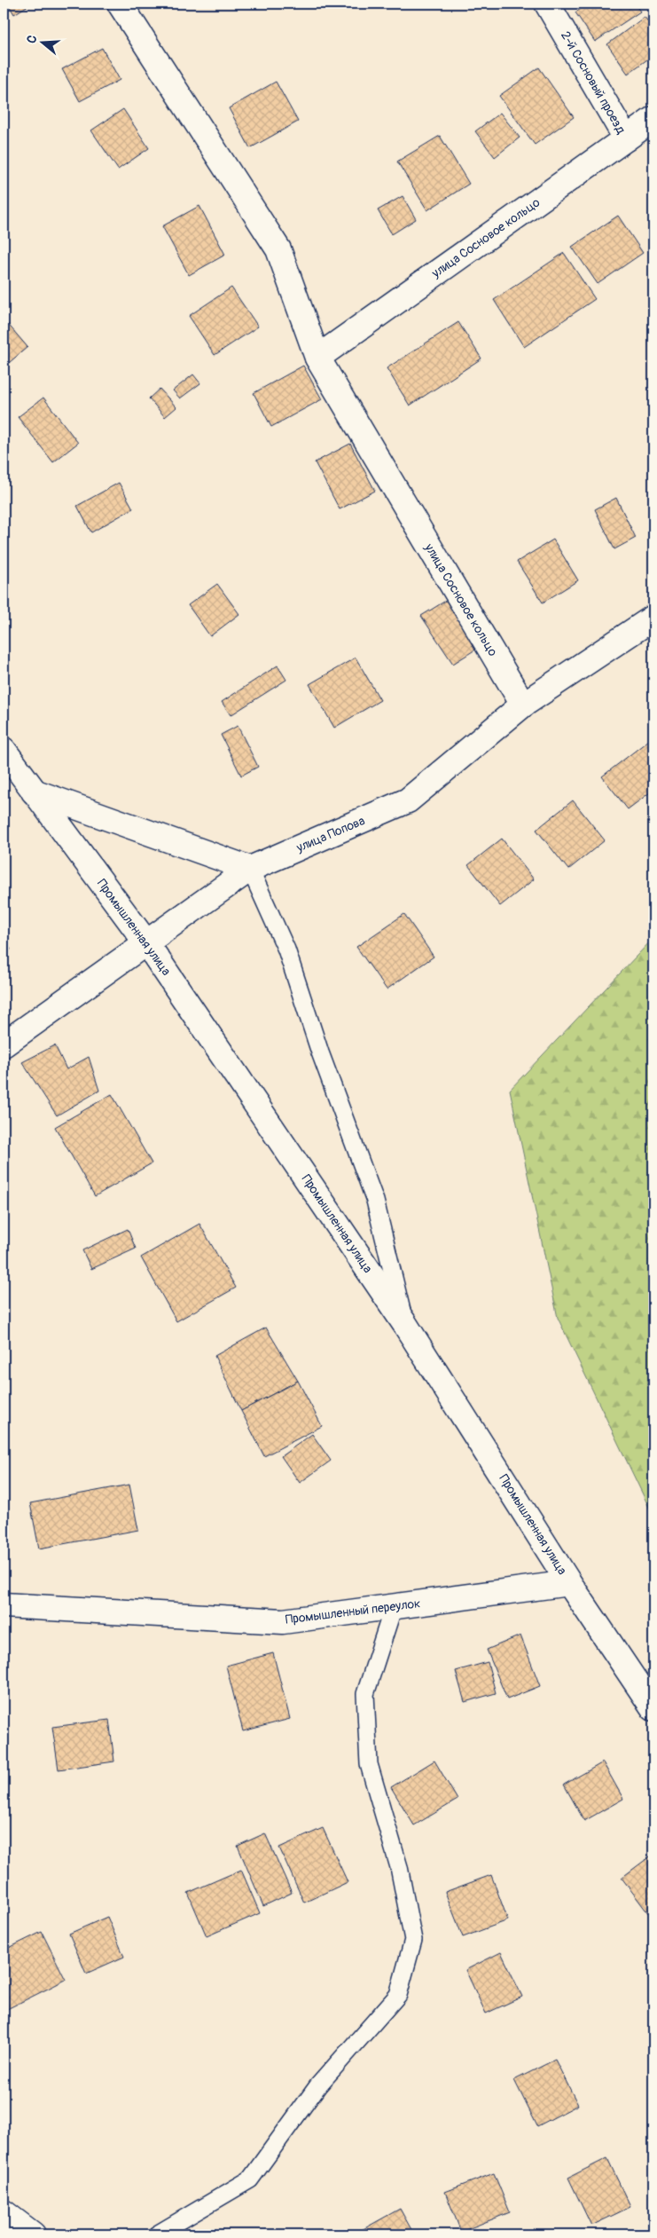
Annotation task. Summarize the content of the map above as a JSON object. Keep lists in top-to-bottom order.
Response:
{
  "streets": {
    "street": [
      "2-й Сосновый проезд",
      "улица Сосновое кольцо",
      "улица Попова",
      "Промышленная улица",
      "Промышленный переулок"
    ]
  },
  "crossings": [
    ["2-й Сосновый проезд", "улица Сосновое кольцо"],
    ["улица Сосновое кольцо", "улица Попова"],
    ["улица Попова", "Промышленная улица"],
    ["Промышленная улица", "Промышленный переулок"]
  ],
  "north": "left"
}
